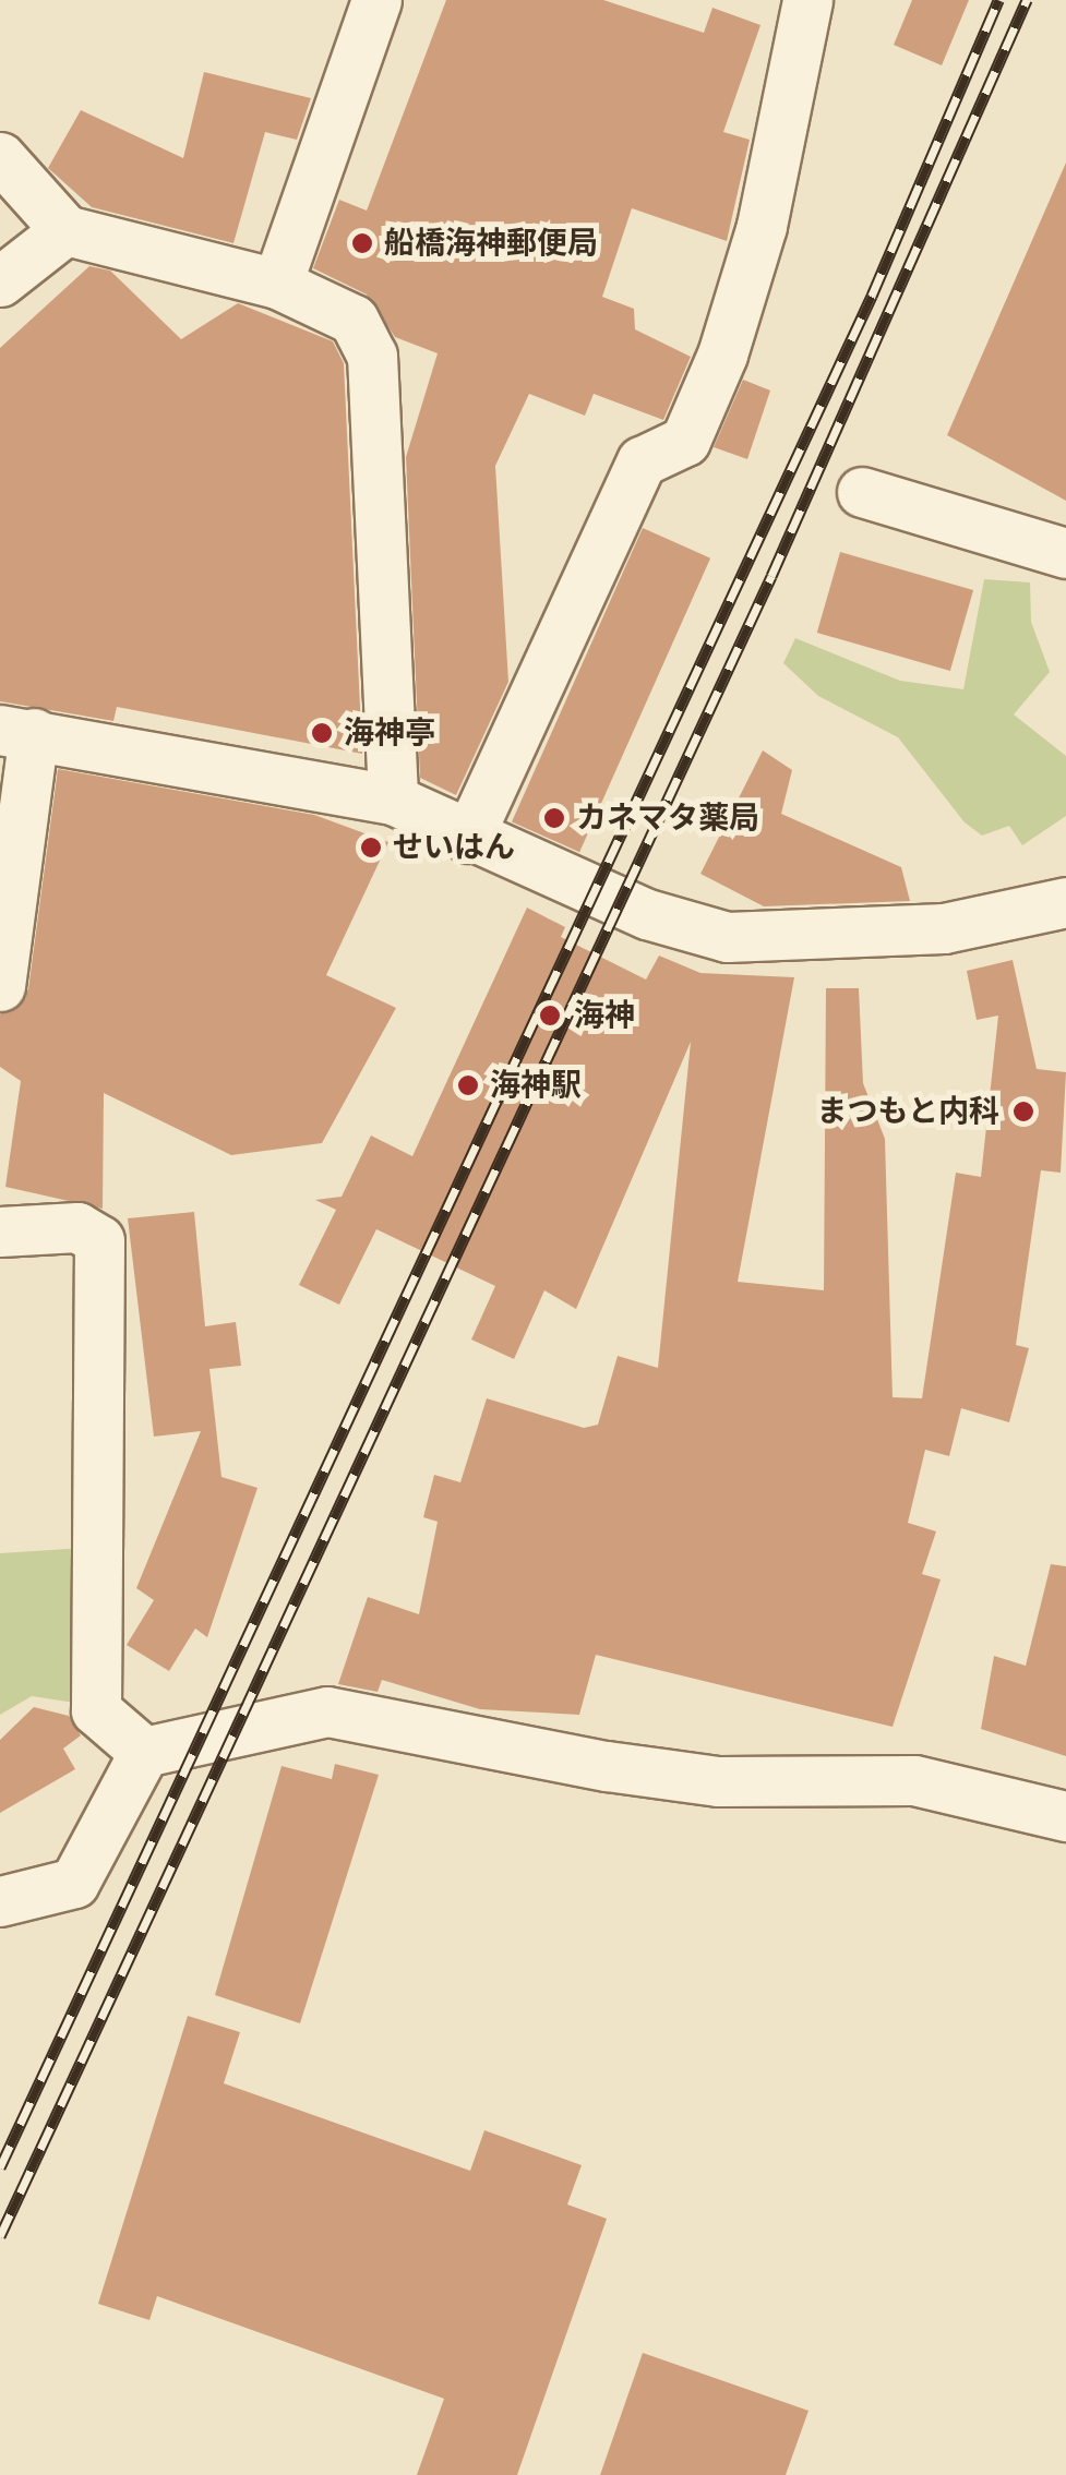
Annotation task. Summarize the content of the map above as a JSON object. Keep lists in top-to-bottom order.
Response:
{
  "places": [
    "船橋海神郵便局",
    "海神亭",
    "カネマタ薬局",
    "せいはん",
    "海神",
    "海神駅",
    "まつもと内科"
  ]
}
